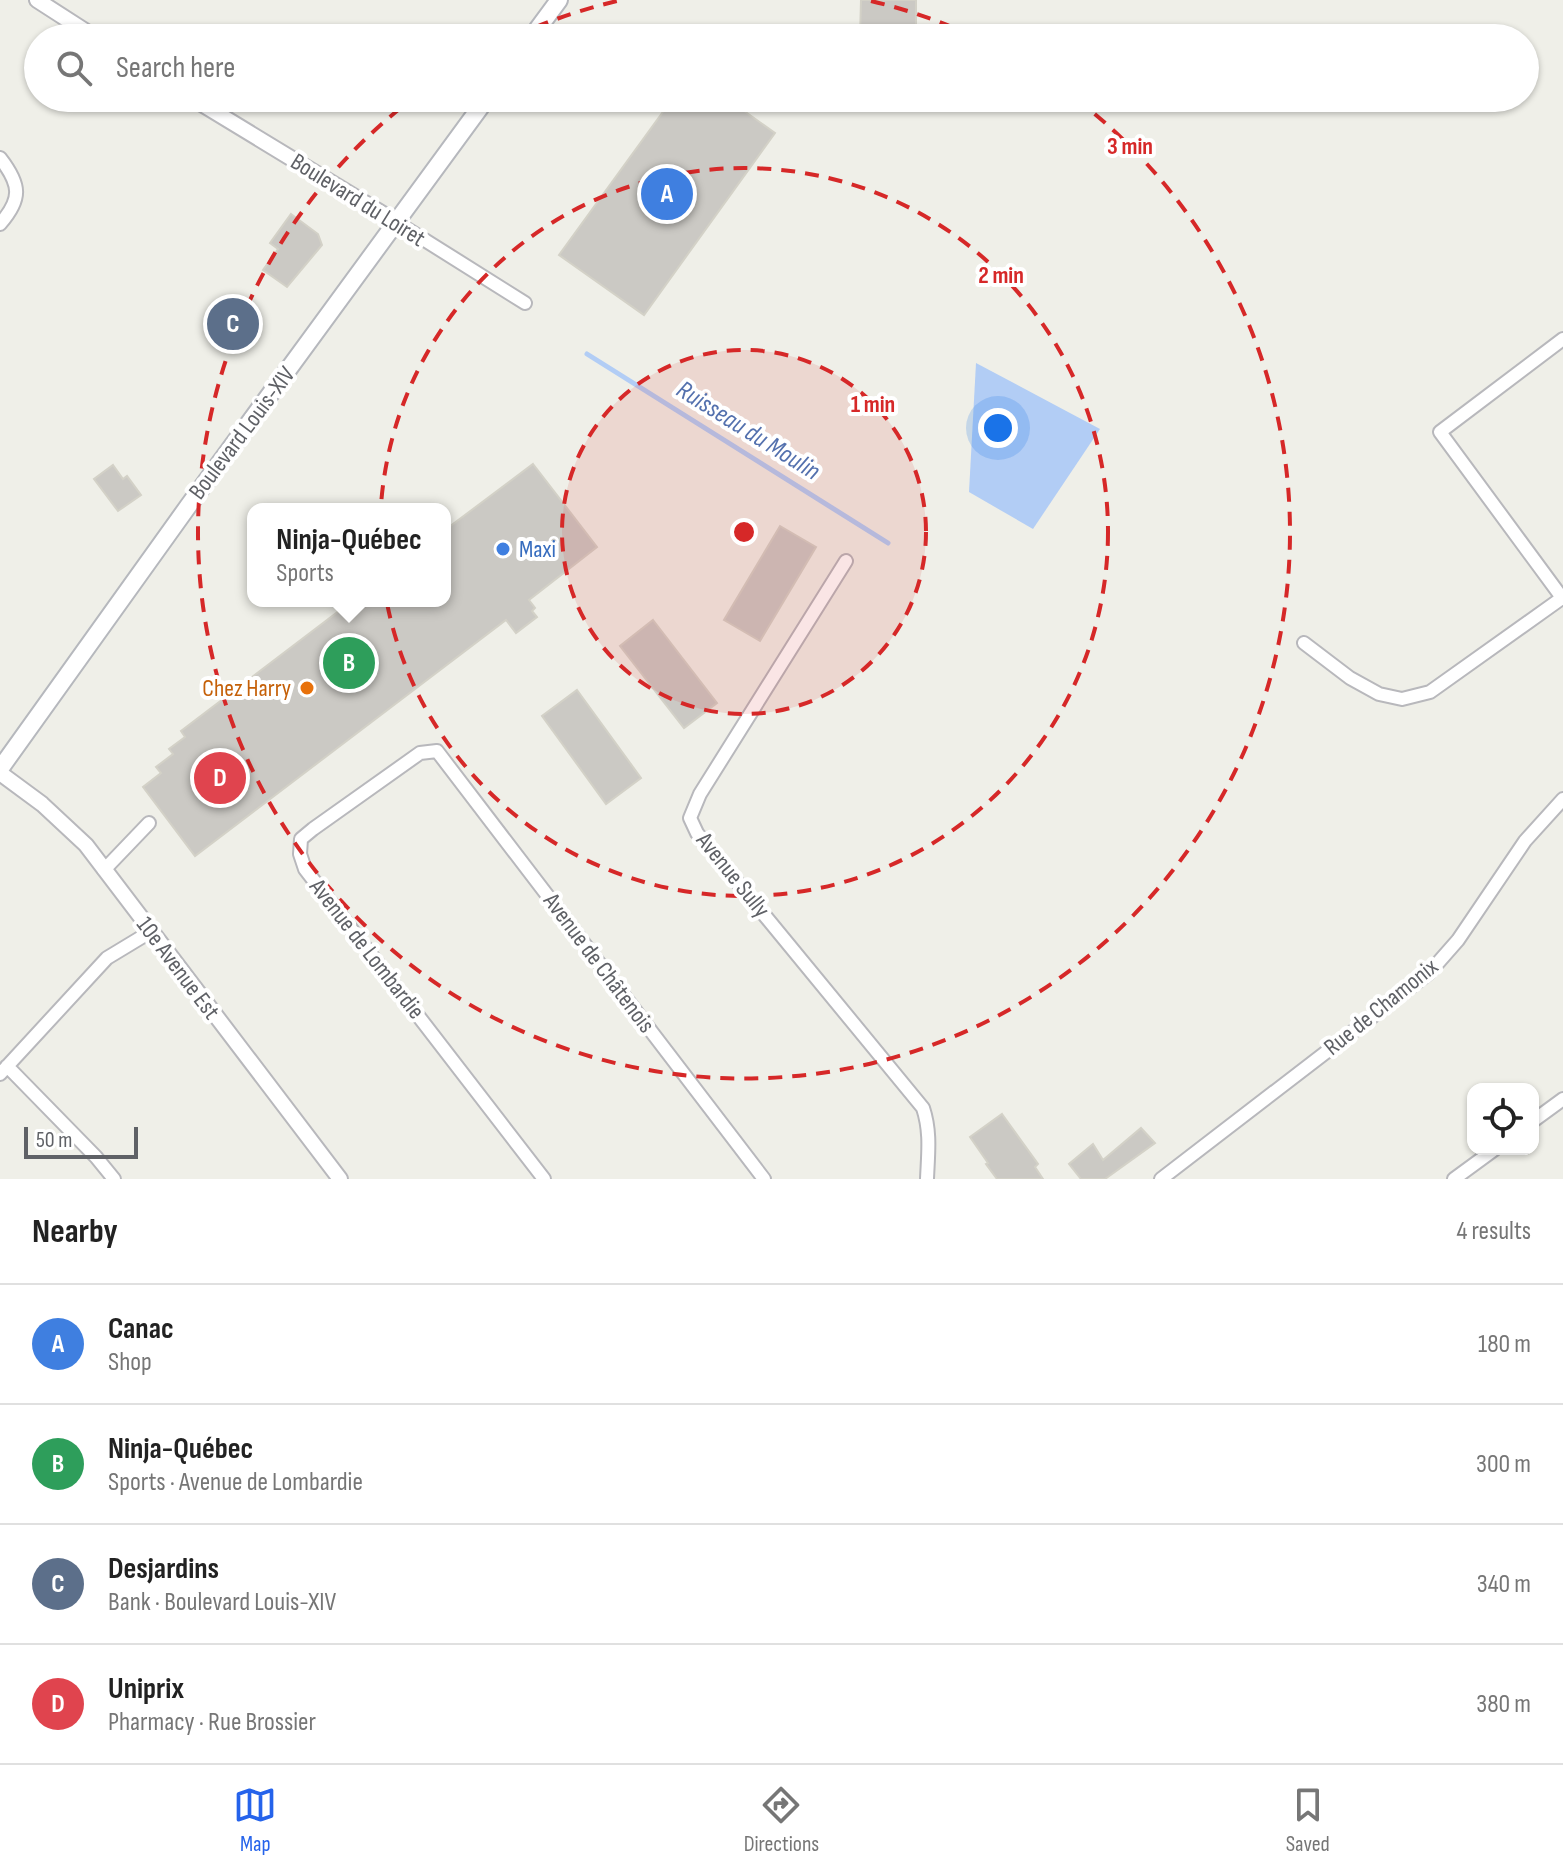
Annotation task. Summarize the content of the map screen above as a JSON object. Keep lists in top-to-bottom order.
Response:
{
  "streets": {
    "main road": ["Boulevard Louis-XIV"],
    "street": [
      "Boulevard du Loiret",
      "Avenue Sully",
      "Avenue de Lombardie",
      "Avenue de Châtenois",
      "10e Avenue Est",
      "Rue de Chamonix"
    ]
  },
  "crossings": [
    ["Boulevard du Loiret", "Boulevard Louis-XIV"],
    ["Boulevard Louis-XIV", "10e Avenue Est"],
    ["Avenue de Lombardie", "Avenue de Châtenois"]
  ],
  "water": ["Ruisseau du Moulin"],
  "places": ["Maxi", "Chez Harry"],
  "scale_bar": "50 m",
  "page": {
    "search": "Search here",
    "pins": [
      "A",
      "C",
      "B",
      "D"
    ],
    "popup": ["Ninja-Québec", "Sports"],
    "scale": "50 m",
    "heading": ["Nearby", "4 results"],
    "list": [
      {
        "mark": "A",
        "name": "Canac",
        "note": "Shop",
        "value": "180 m"
      },
      {
        "mark": "B",
        "name": "Ninja-Québec",
        "note": "Sports · Avenue de Lombardie",
        "value": "300 m"
      },
      {
        "mark": "C",
        "name": "Desjardins",
        "note": "Bank · Boulevard Louis-XIV",
        "value": "340 m"
      },
      {
        "mark": "D",
        "name": "Uniprix",
        "note": "Pharmacy · Rue Brossier",
        "value": "380 m"
      }
    ],
    "nav": ["Map", "Directions", "Saved"]
  },
  "rings": ["3 min", "2 min", "1 min"]
}
